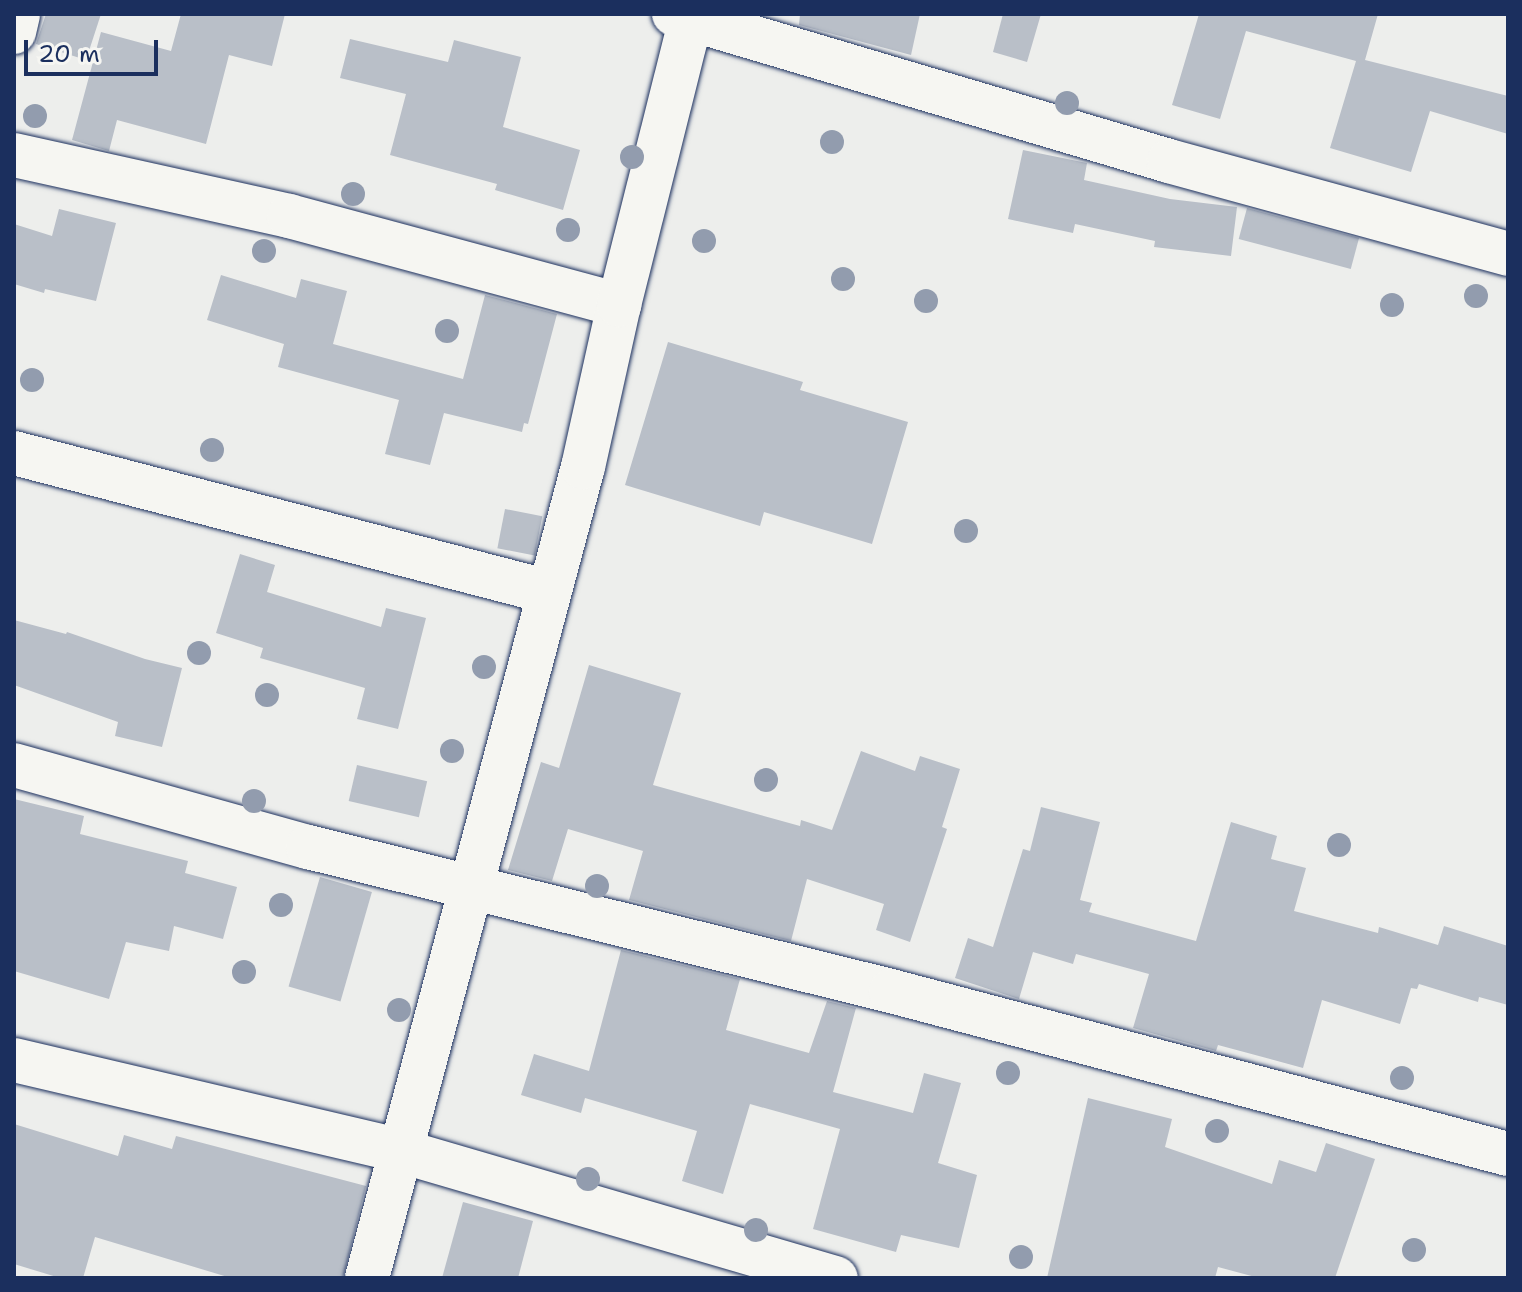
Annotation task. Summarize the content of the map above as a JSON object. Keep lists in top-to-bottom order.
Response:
{
  "scale_bar": "20 m"
}
